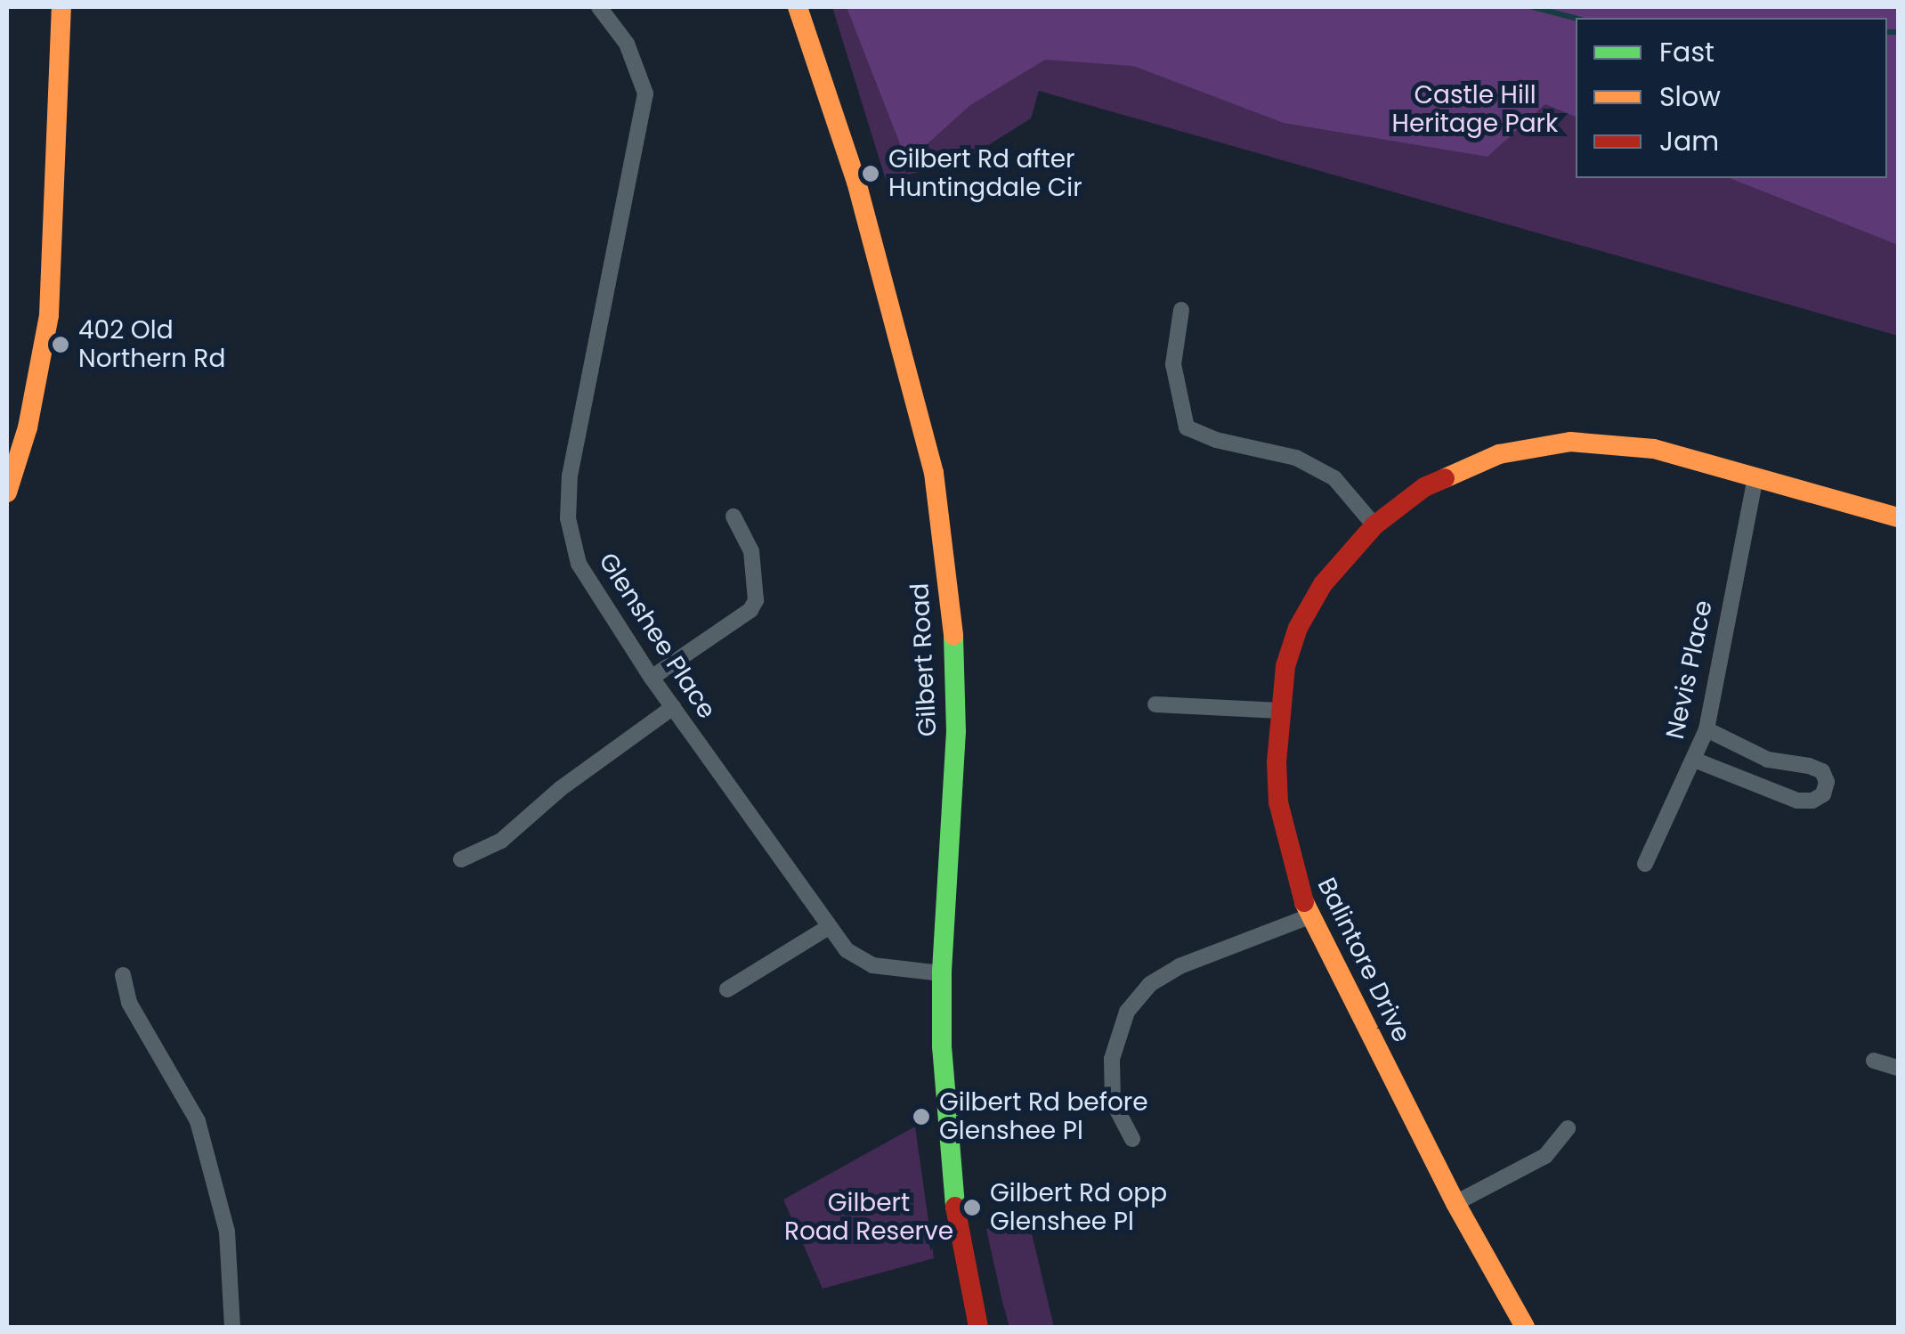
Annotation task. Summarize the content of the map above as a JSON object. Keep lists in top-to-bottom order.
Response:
{
  "streets": {
    "main road": ["Gilbert Road", "Balintore Drive"],
    "street": ["Glenshee Place", "Nevis Place"]
  },
  "crossings": [
    ["Glenshee Place", "Gilbert Road"],
    ["Nevis Place", "Balintore Drive"]
  ],
  "parks": ["Castle Hill Heritage Park", "Gilbert Road Reserve"],
  "places": [
    "Gilbert Rd after Huntingdale Cir",
    "402 Old Northern Rd",
    "Gilbert Rd before Glenshee Pl",
    "Gilbert Rd opp Glenshee Pl"
  ],
  "legend": ["Fast", "Slow", "Jam"]
}
